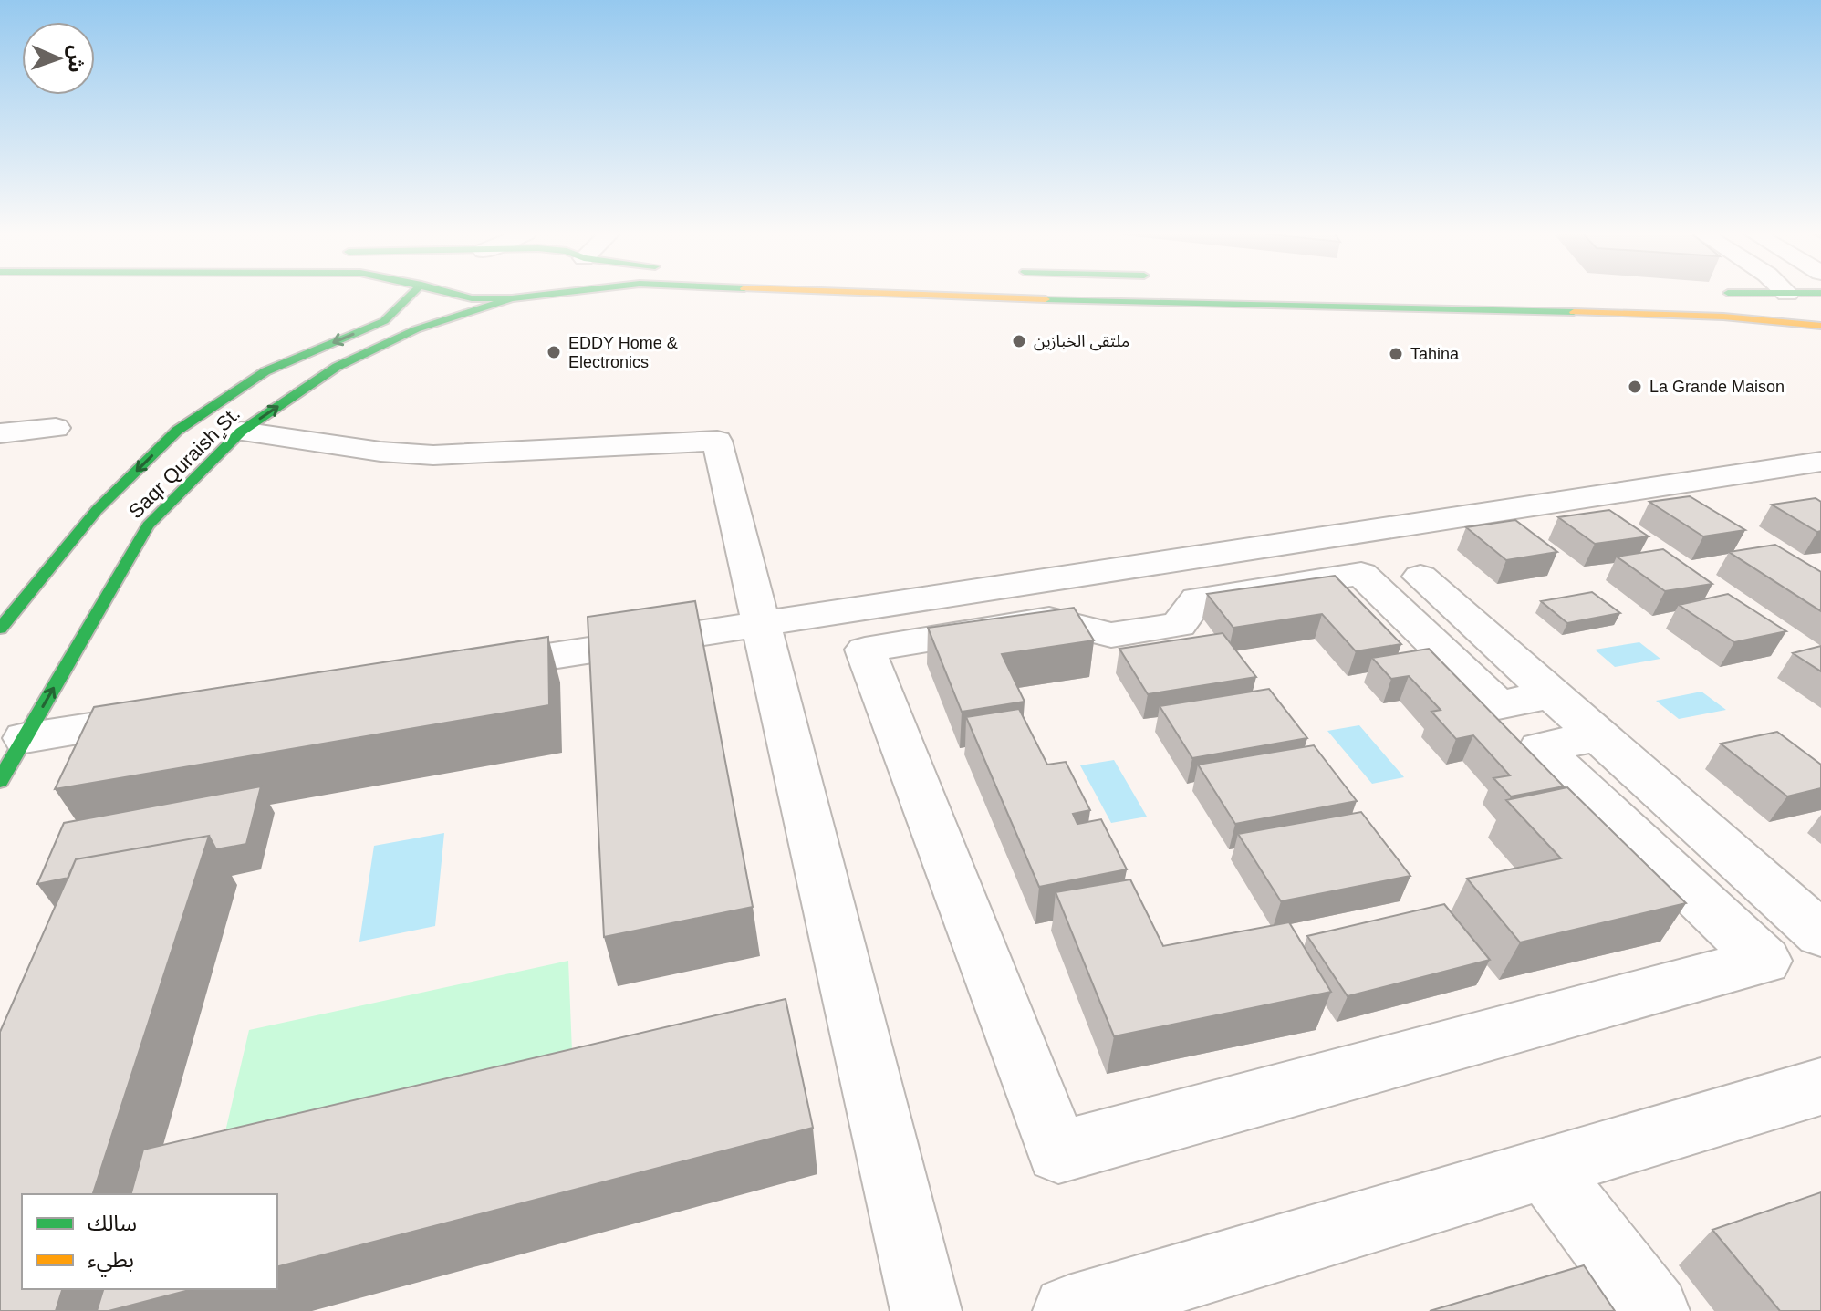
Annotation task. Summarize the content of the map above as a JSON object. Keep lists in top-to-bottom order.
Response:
{
  "streets": {
    "main road": ["Saqr Quraish ٍSt."]
  },
  "places": [
    "ملتقى الخبازين",
    "EDDY Home & Electronics",
    "Tahina",
    "La Grande Maison"
  ],
  "legend": ["سالك", "بطيء"],
  "north": "right"
}
